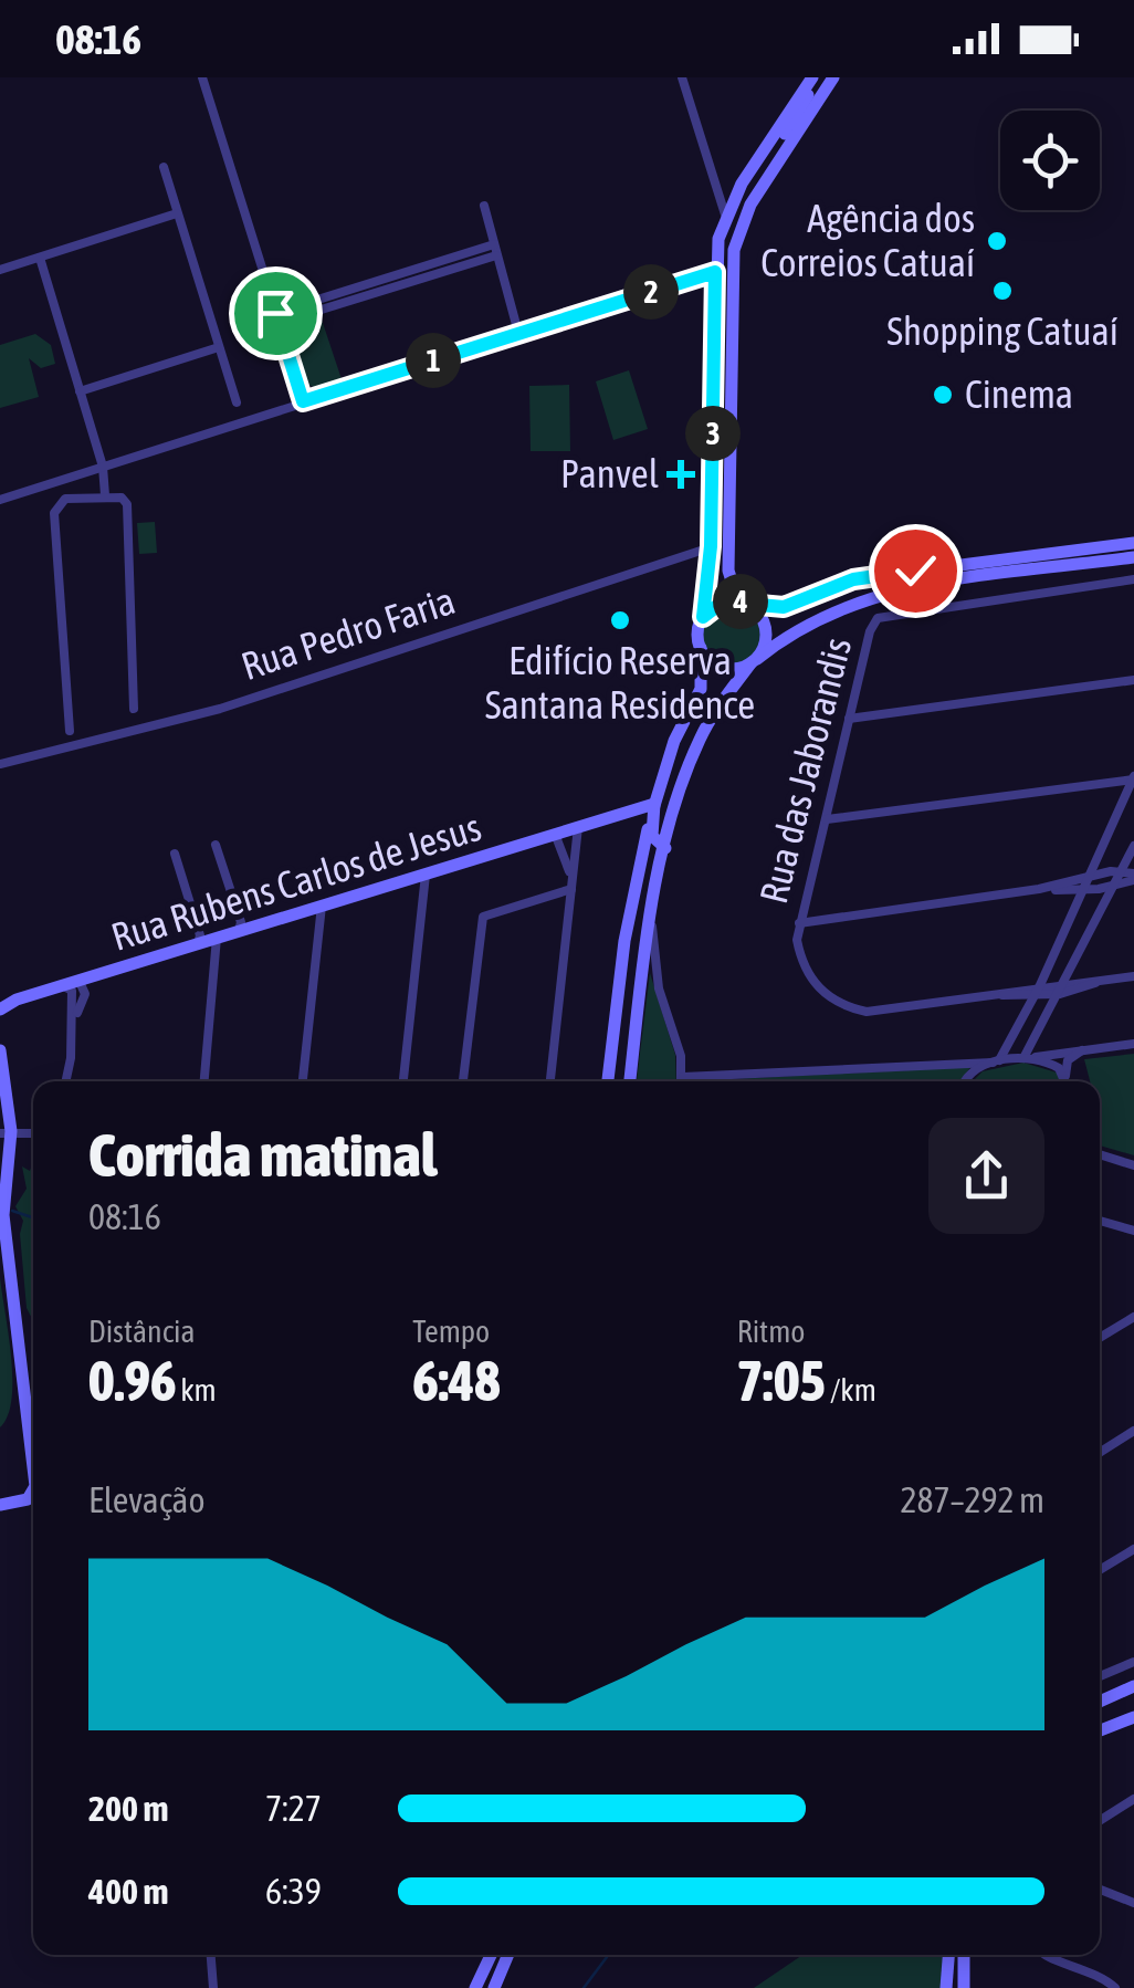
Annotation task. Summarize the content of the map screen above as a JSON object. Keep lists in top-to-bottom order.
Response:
{
  "streets": {
    "main road": ["Rua Rubens Carlos de Jesus"],
    "street": ["Rua Pedro Faria", "Rua das Jaborandis"]
  },
  "places": {
    "other": [
      "Agência dos Correios Catuaí",
      "Shopping Catuaí",
      "Cinema",
      "Edifício Reserva Santana Residence"
    ],
    "health": ["Panvel"]
  },
  "page": {
    "status": "08:16",
    "pins": [
      "2",
      "1",
      "3",
      "4"
    ],
    "heading": ["Corrida matinal", "08:16"],
    "stats": [
      ["Distância", "0.96 km"],
      ["Tempo", "6:48"],
      ["Ritmo", "7:05 /km"]
    ],
    "chart": ["Elevação", "287–292 m"],
    "list": [
      {
        "name": "200 m",
        "note": "7:27"
      },
      {
        "name": "400 m",
        "note": "6:39"
      }
    ]
  }
}
